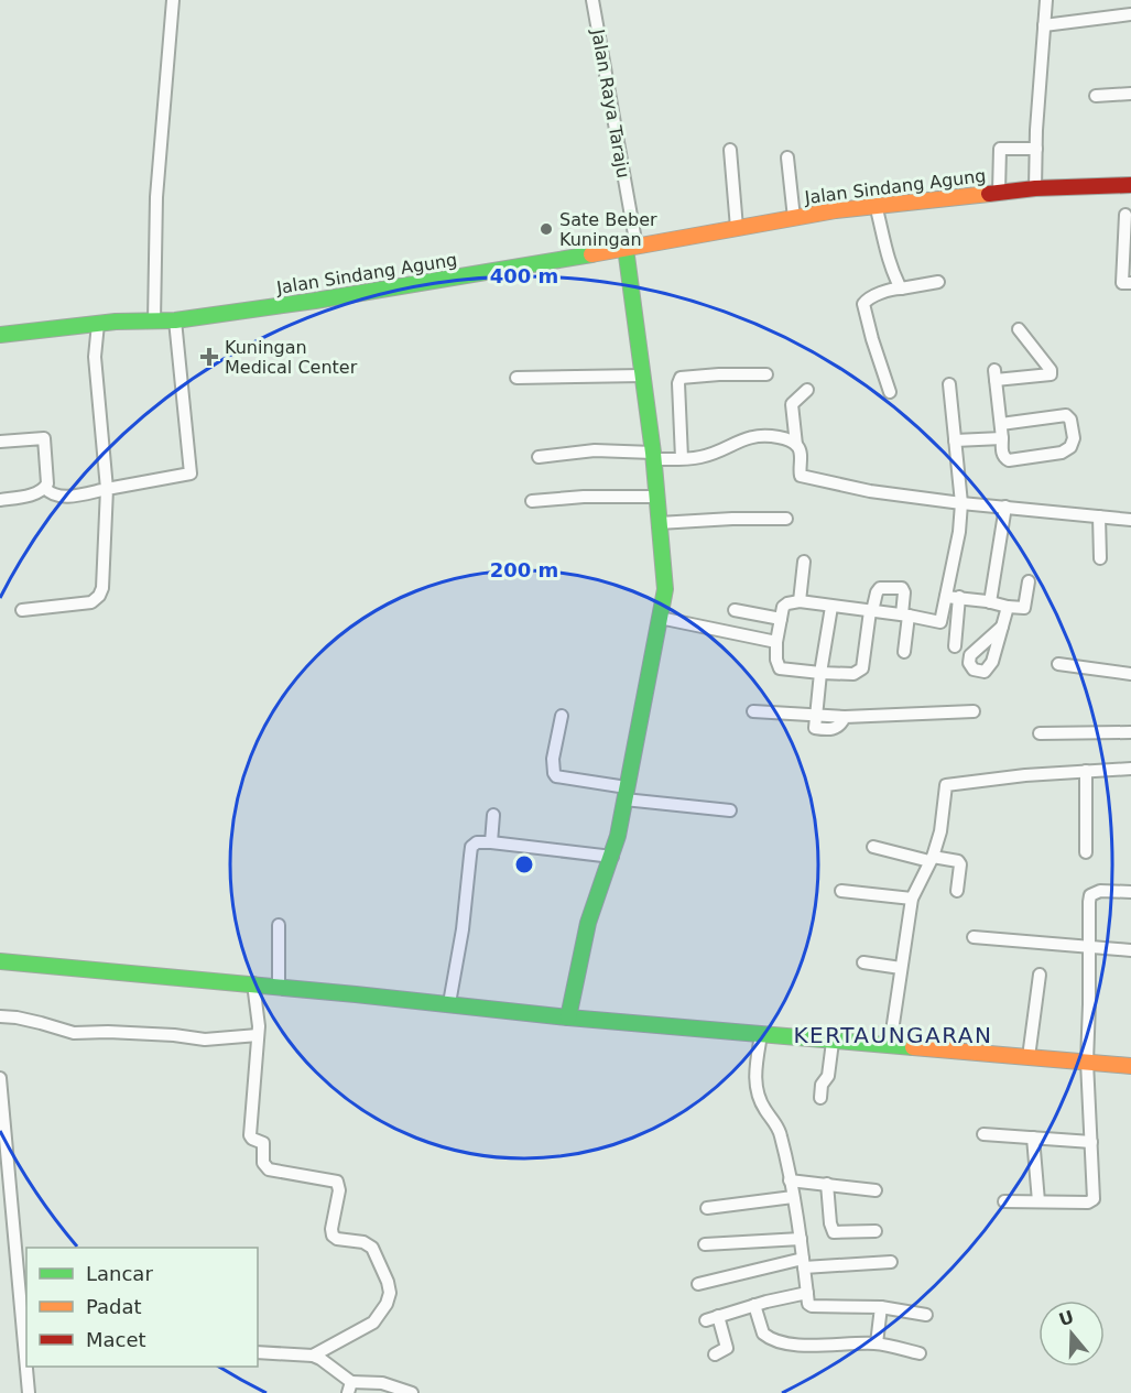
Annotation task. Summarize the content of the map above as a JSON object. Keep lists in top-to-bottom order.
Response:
{
  "streets": {
    "street": ["Jalan Raya Taraju", "Jalan Sindang Agung"]
  },
  "crossings": [
    ["Jalan Raya Taraju", "Jalan Sindang Agung"]
  ],
  "districts": ["KERTAUNGARAN"],
  "places": {
    "other": ["Sate Beber Kuningan"],
    "health": ["Kuningan Medical Center"]
  },
  "legend": ["Lancar", "Padat", "Macet"],
  "north": "top",
  "rings": ["400 m", "200 m"]
}
